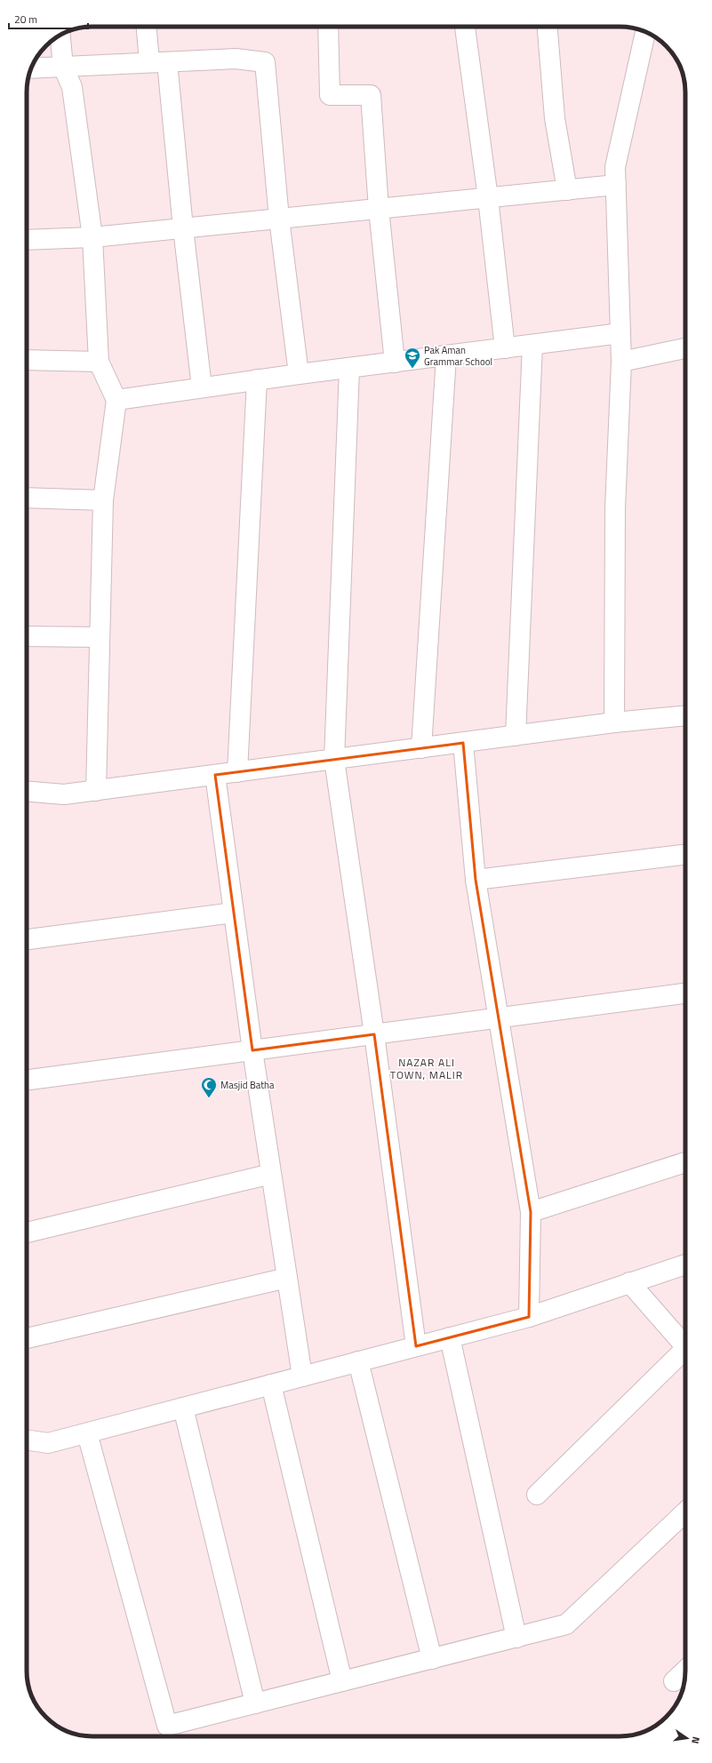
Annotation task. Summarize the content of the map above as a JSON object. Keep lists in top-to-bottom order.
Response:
{
  "districts": ["NAZAR ALI TOWN, MALIR"],
  "places": {
    "school or university": ["Pak Aman Grammar School"],
    "mosque": ["Masjid Batha"]
  },
  "scale_bar": "20 m",
  "north": "right"
}
